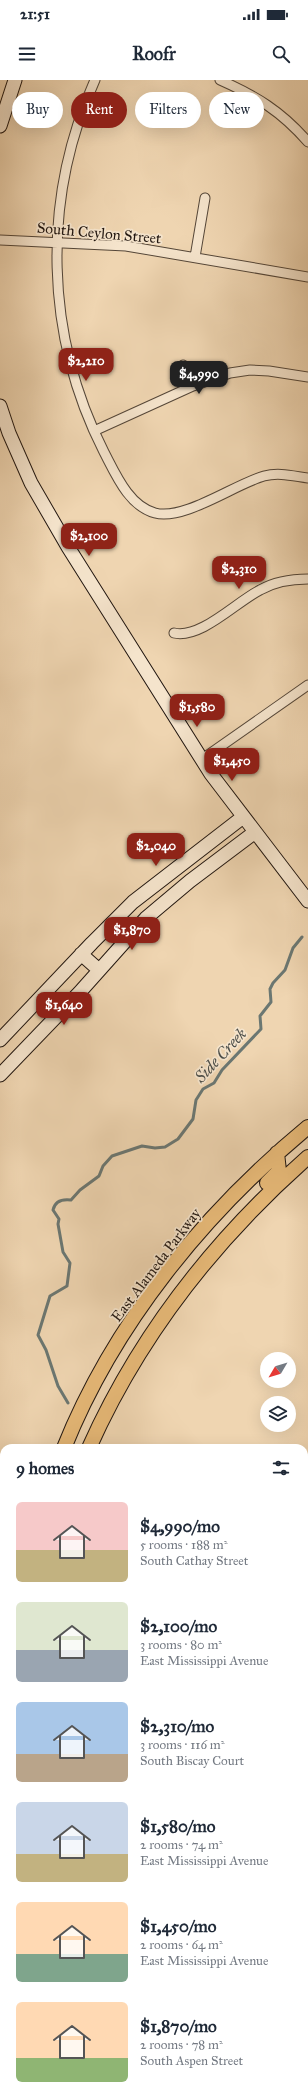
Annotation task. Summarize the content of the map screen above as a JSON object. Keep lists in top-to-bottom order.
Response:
{
  "streets": {
    "main road": ["East Alameda Parkway"],
    "street": ["South Ceylon Street"]
  },
  "water": ["Side Creek"],
  "north": "bottom left",
  "page": {
    "status": "21:51",
    "header": "Roofr",
    "chip": [
      "Buy",
      "Rent",
      "Filters",
      "New"
    ],
    "price": [
      "$2,210",
      "$4,990",
      "$2,100",
      "$2,310",
      "$1,580",
      "$1,450",
      "$2,040",
      "$1,870",
      "$1,640"
    ],
    "heading": "9 homes",
    "list": [
      {
        "name": "$4,990/mo",
        "note": "5 rooms · 188 m² · South Cathay Street"
      },
      {
        "name": "$2,100/mo",
        "note": "3 rooms · 80 m² · East Mississippi Avenue"
      },
      {
        "name": "$2,310/mo",
        "note": "3 rooms · 116 m² · South Biscay Court"
      },
      {
        "name": "$1,580/mo",
        "note": "2 rooms · 74 m² · East Mississippi Avenue"
      },
      {
        "name": "$1,450/mo",
        "note": "2 rooms · 64 m² · East Mississippi Avenue"
      },
      {
        "name": "$1,870/mo",
        "note": "2 rooms · 78 m² · South Aspen Street"
      }
    ]
  }
}
